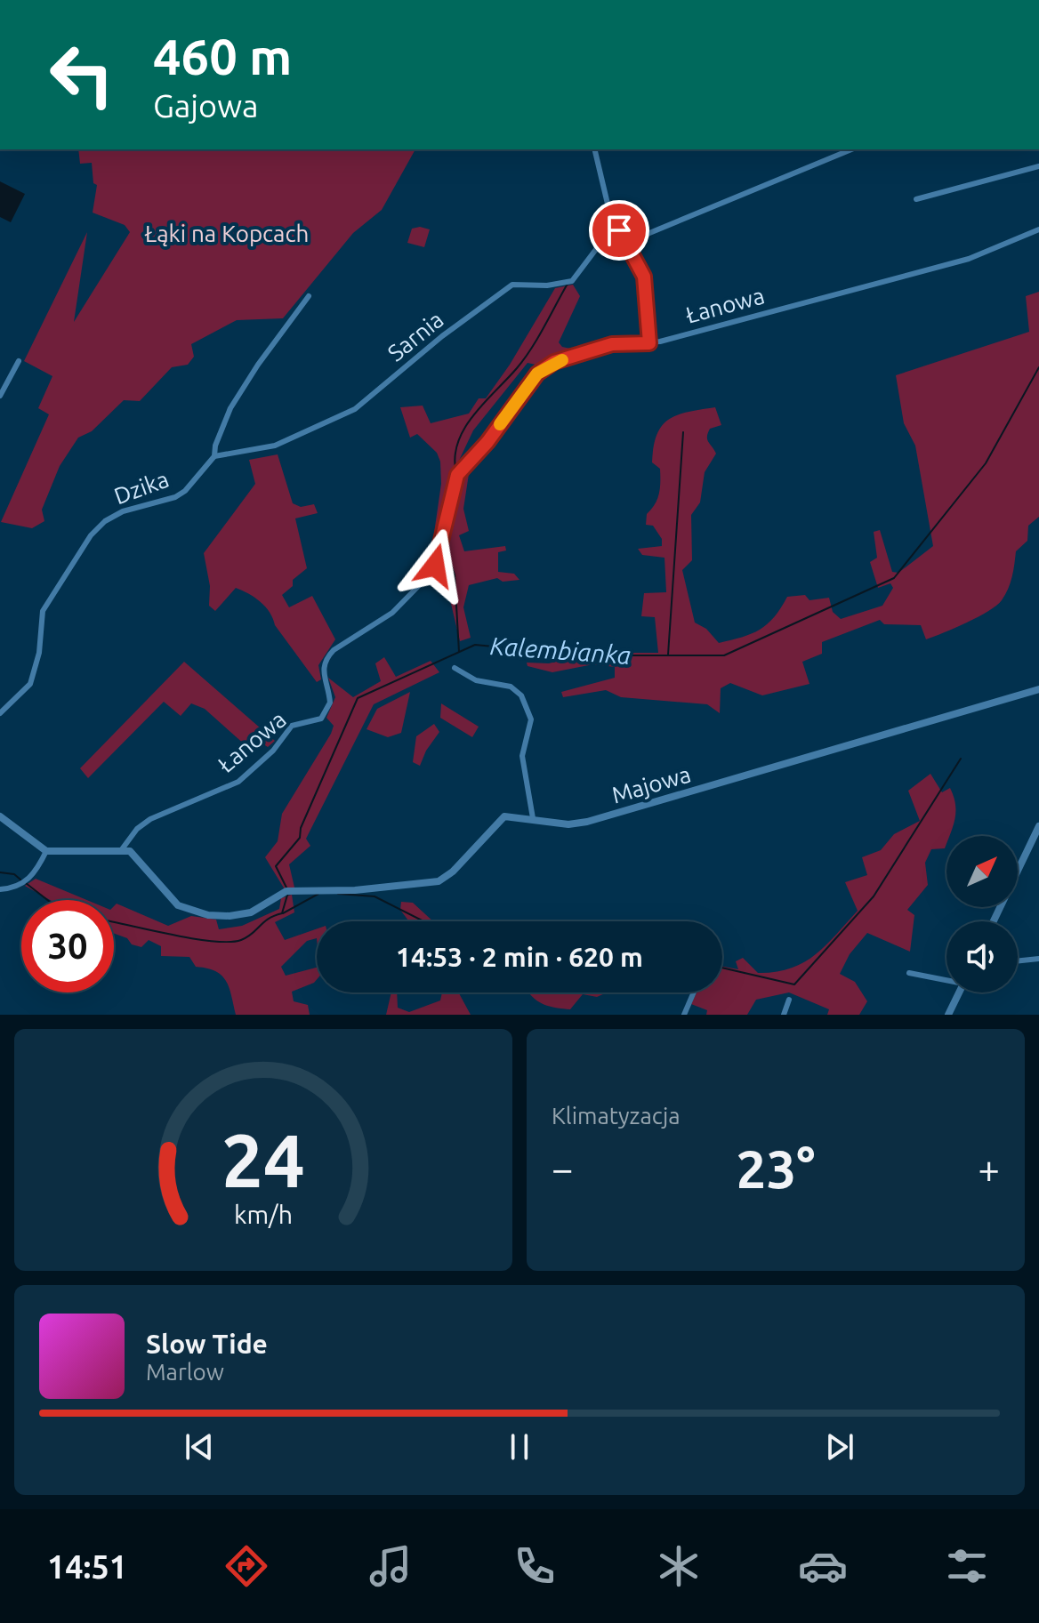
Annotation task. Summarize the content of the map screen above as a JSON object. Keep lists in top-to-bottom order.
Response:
{
  "streets": {
    "street": [
      "Łanowa",
      "Sarnia",
      "Dzika",
      "Majowa"
    ]
  },
  "crossings": [
    ["Łanowa", "Majowa"],
    ["Sarnia", "Dzika"]
  ],
  "water": ["Kalembianka"],
  "parks": ["Łąki na Kopcach"],
  "north": "top right",
  "page": {
    "turn": ["460 m", "Gajowa"],
    "limit": "30",
    "trip": "14:53 · 2 min · 620 m",
    "tile": "Klimatyzacja",
    "heat": ["−", "23°", "+"],
    "song": ["Slow Tide", "Marlow"],
    "tabs": "14:51",
    "gauge": ["24", "km/h"]
  }
}
